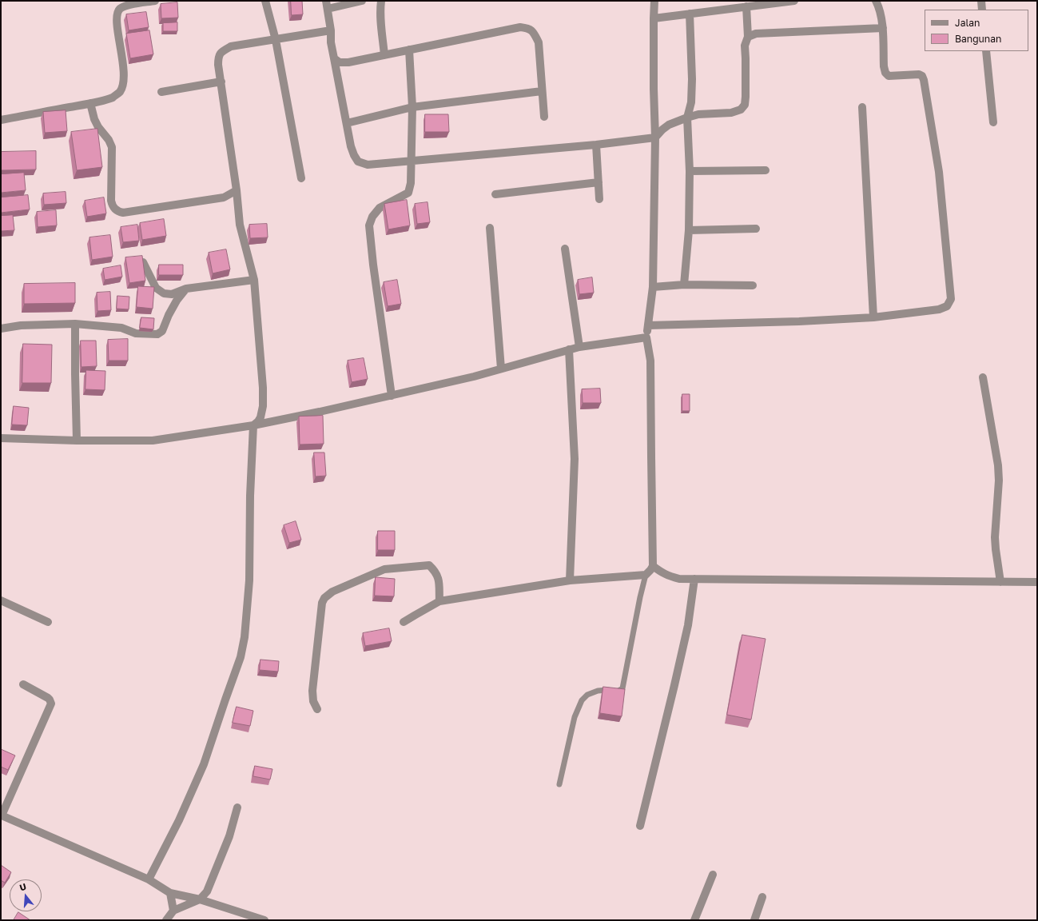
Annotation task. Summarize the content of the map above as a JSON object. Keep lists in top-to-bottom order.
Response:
{
  "legend": ["Jalan", "Bangunan"],
  "north": "top"
}
